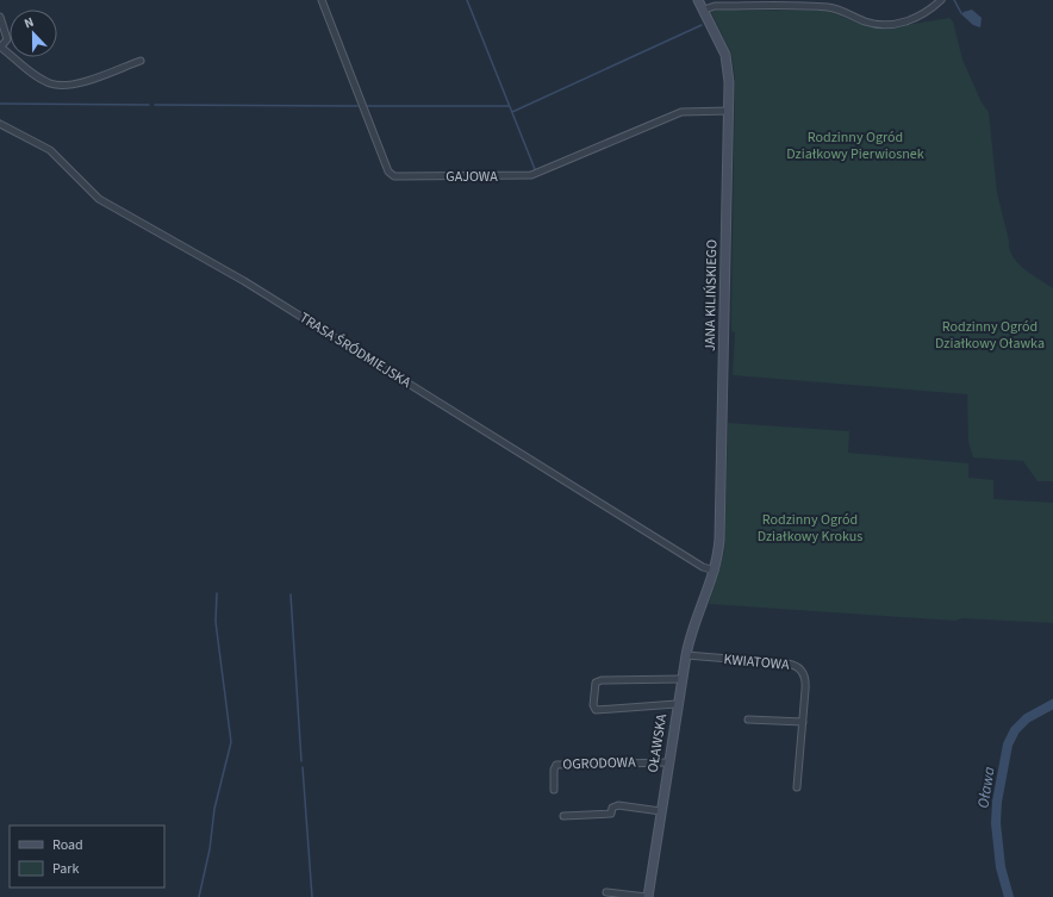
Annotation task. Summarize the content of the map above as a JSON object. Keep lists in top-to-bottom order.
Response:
{
  "streets": {
    "street": [
      "GAJOWA",
      "JANA KILIŃSKIEGO",
      "TRASA ŚRÓDMIEJSKA",
      "KWIATOWA",
      "OŁAWSKA",
      "OGRODOWA"
    ]
  },
  "crossings": [
    ["GAJOWA", "JANA KILIŃSKIEGO"],
    ["JANA KILIŃSKIEGO", "TRASA ŚRÓDMIEJSKA"],
    ["JANA KILIŃSKIEGO", "OŁAWSKA"],
    ["KWIATOWA", "OŁAWSKA"],
    ["OŁAWSKA", "OGRODOWA"]
  ],
  "water": ["Oława"],
  "parks": ["Rodzinny Ogród Działkowy Pierwiosnek", "Rodzinny Ogród Działkowy Oławka", "Rodzinny Ogród Działkowy Krokus"],
  "legend": ["Road", "Park"],
  "north": "top"
}
